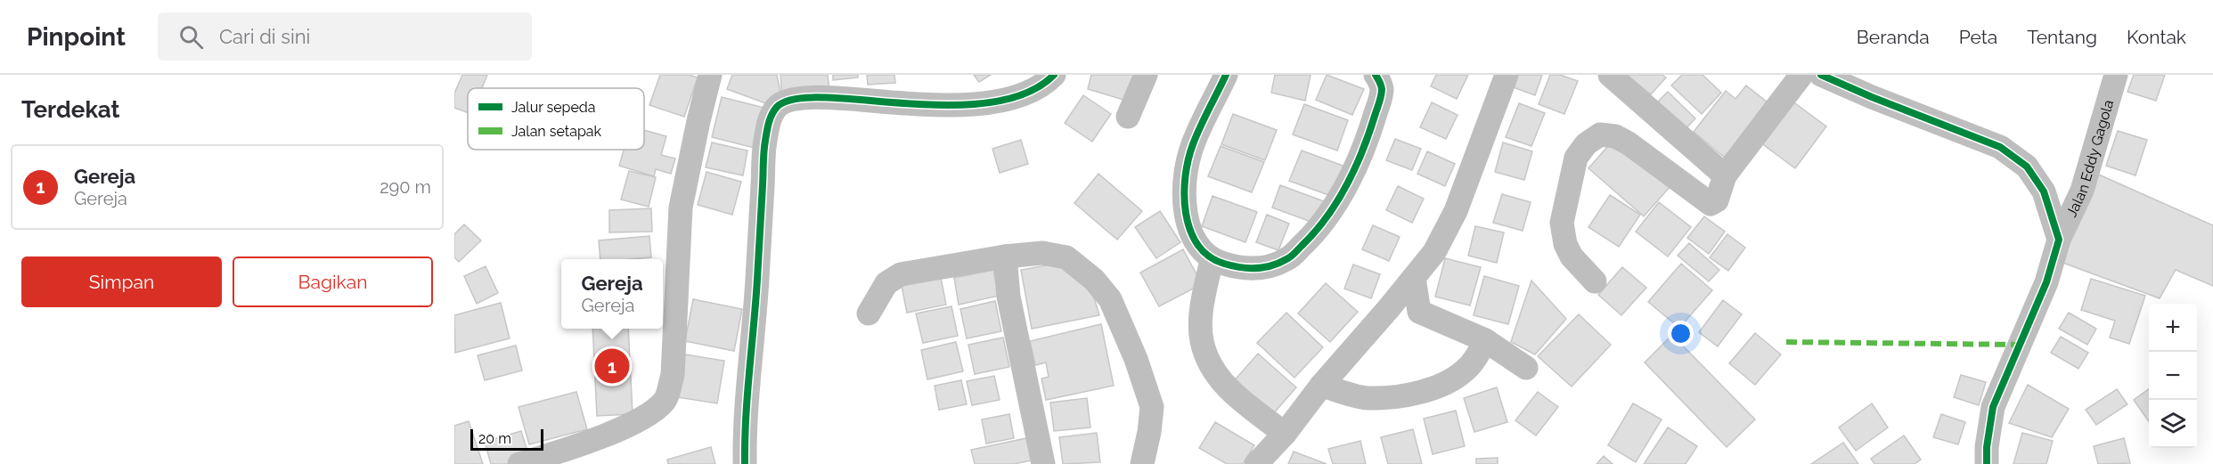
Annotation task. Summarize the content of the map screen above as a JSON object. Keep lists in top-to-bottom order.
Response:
{
  "streets": {
    "street": ["Jalan Eddy Gagola"]
  },
  "legend": ["Jalur sepeda", "Jalan setapak"],
  "scale_bar": "20 m",
  "page": {
    "header": "Pinpoint",
    "search": "Cari di sini",
    "nav": [
      "Beranda",
      "Peta",
      "Tentang",
      "Kontak"
    ],
    "heading": "Terdekat",
    "list": [
      {
        "mark": "1",
        "name": "Gereja",
        "note": "Gereja",
        "value": "290 m"
      }
    ],
    "buttons": ["Simpan", "Bagikan"],
    "popup": ["Gereja", "Gereja"],
    "map_buttons": ["+", "−"],
    "pins": "1",
    "scale": "20 m"
  }
}
